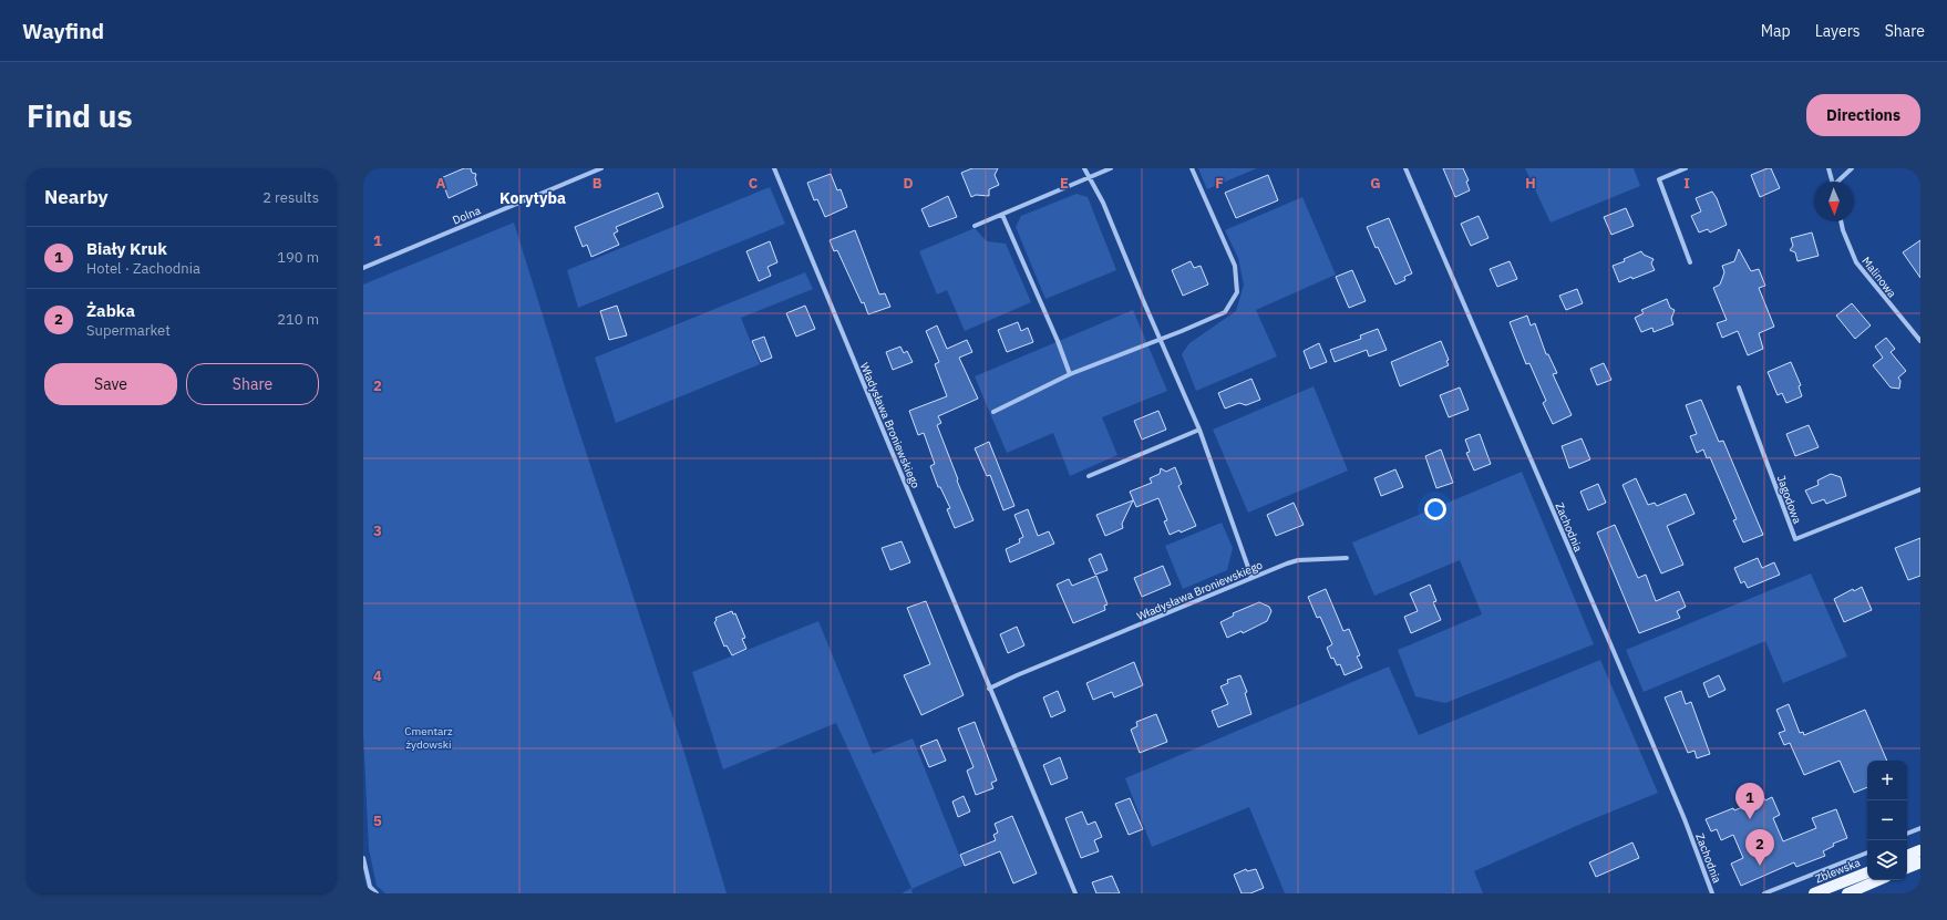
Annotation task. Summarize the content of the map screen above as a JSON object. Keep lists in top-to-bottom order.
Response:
{
  "streets": {
    "main road": ["Zblewska"],
    "street": [
      "Dolna",
      "Malinowa",
      "Władysława Broniewskiego",
      "Jagodowa",
      "Zachodnia"
    ]
  },
  "districts": ["Korytyba"],
  "parks": ["Cmentarz żydowski"],
  "north": "bottom",
  "page": {
    "header": "Wayfind",
    "nav": ["Map", "Layers", "Share"],
    "buttons": [
      "Directions",
      ["Save", "Share"]
    ],
    "title": "Find us",
    "heading": ["Nearby", "2 results"],
    "list": [
      {
        "mark": "1",
        "name": "Biały Kruk",
        "note": "Hotel · Zachodnia",
        "value": "190 m"
      },
      {
        "mark": "2",
        "name": "Żabka",
        "note": "Supermarket",
        "value": "210 m"
      }
    ],
    "map_buttons": ["+", "−"],
    "pins": ["1", "2"]
  },
  "grid": {
    "columns": [
      "A",
      "B",
      "C",
      "D",
      "E",
      "F",
      "G",
      "H",
      "I"
    ],
    "rows": [
      "1",
      "2",
      "3",
      "4",
      "5"
    ]
  }
}
